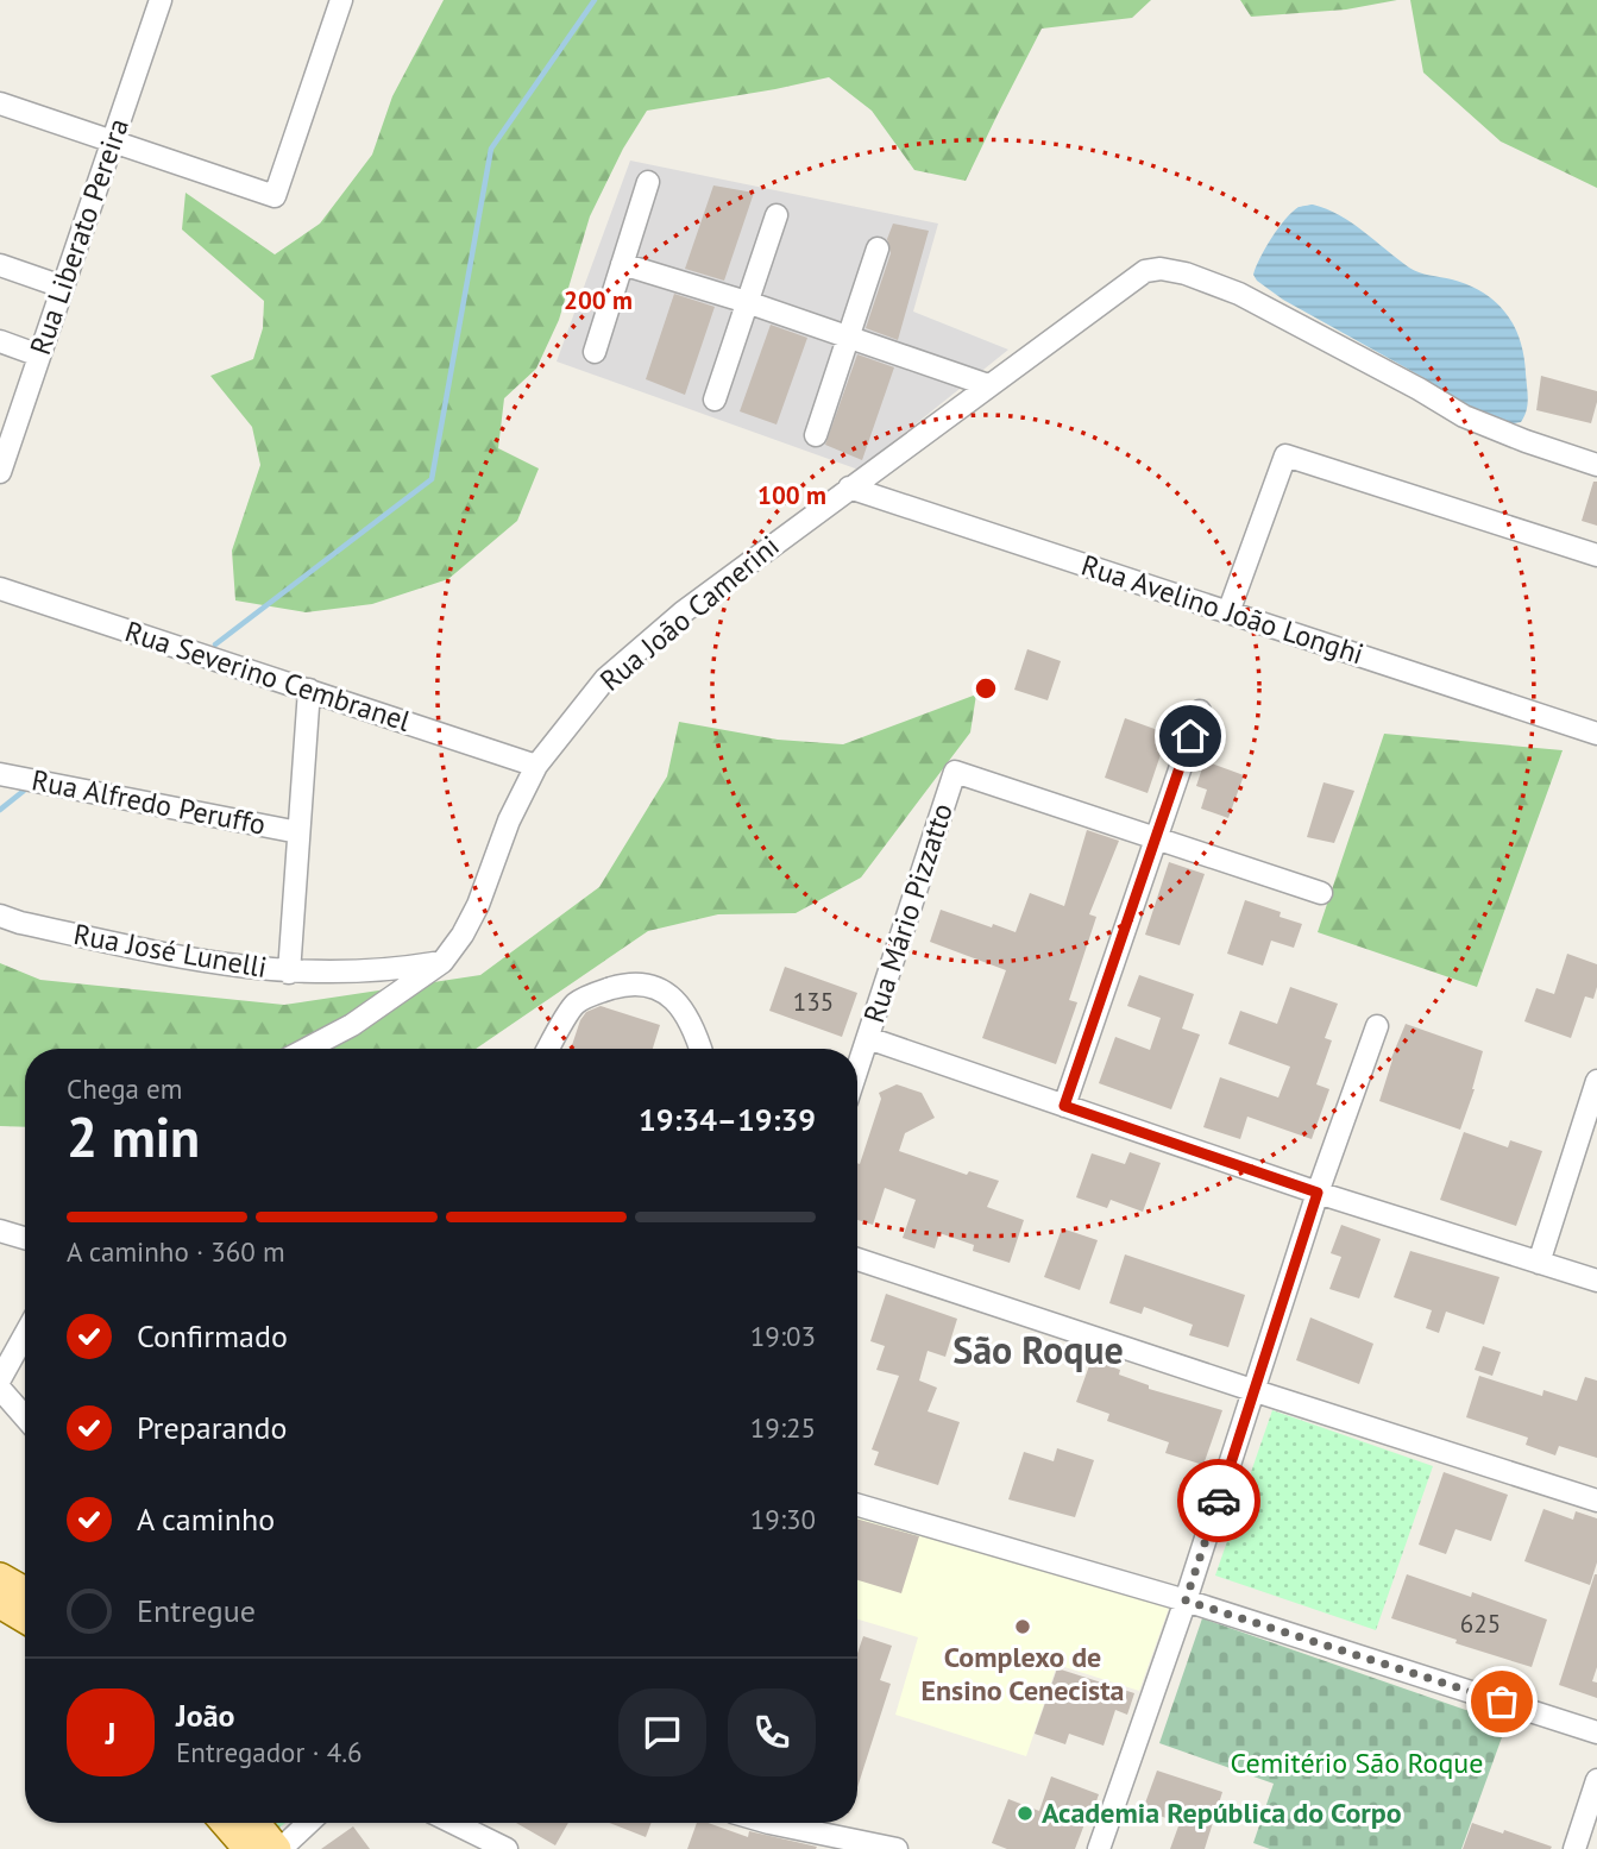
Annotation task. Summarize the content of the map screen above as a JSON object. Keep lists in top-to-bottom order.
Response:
{
  "streets": {
    "street": [
      "Rua Liberato Pereira",
      "Rua Avelino João Longhi",
      "Rua João Camerini",
      "Rua Severino Cembranel",
      "Rua Alfredo Peruffo",
      "Rua Mário Pizzatto",
      "Rua José Lunelli"
    ]
  },
  "crossings": [
    ["Rua Avelino João Longhi", "Rua João Camerini"],
    ["Rua João Camerini", "Rua Severino Cembranel"],
    ["Rua João Camerini", "Rua José Lunelli"]
  ],
  "districts": ["São Roque"],
  "parks": ["Cemitério São Roque"],
  "places": ["Complexo de Ensino Cenecista", "Academia República do Corpo"],
  "house_numbers": ["135", "625"],
  "page": {
    "heading": ["2 min", "Chega em", "19:34–19:39"],
    "panel": ["João", "Entregador · 4.6"],
    "bar": "A caminho · 360 m",
    "list": [
      ["Confirmado", "19:03"],
      ["Preparando", "19:25"],
      ["A caminho", "19:30"],
      "Entregue"
    ],
    "round": "J"
  },
  "rings": ["200 m", "100 m"]
}
